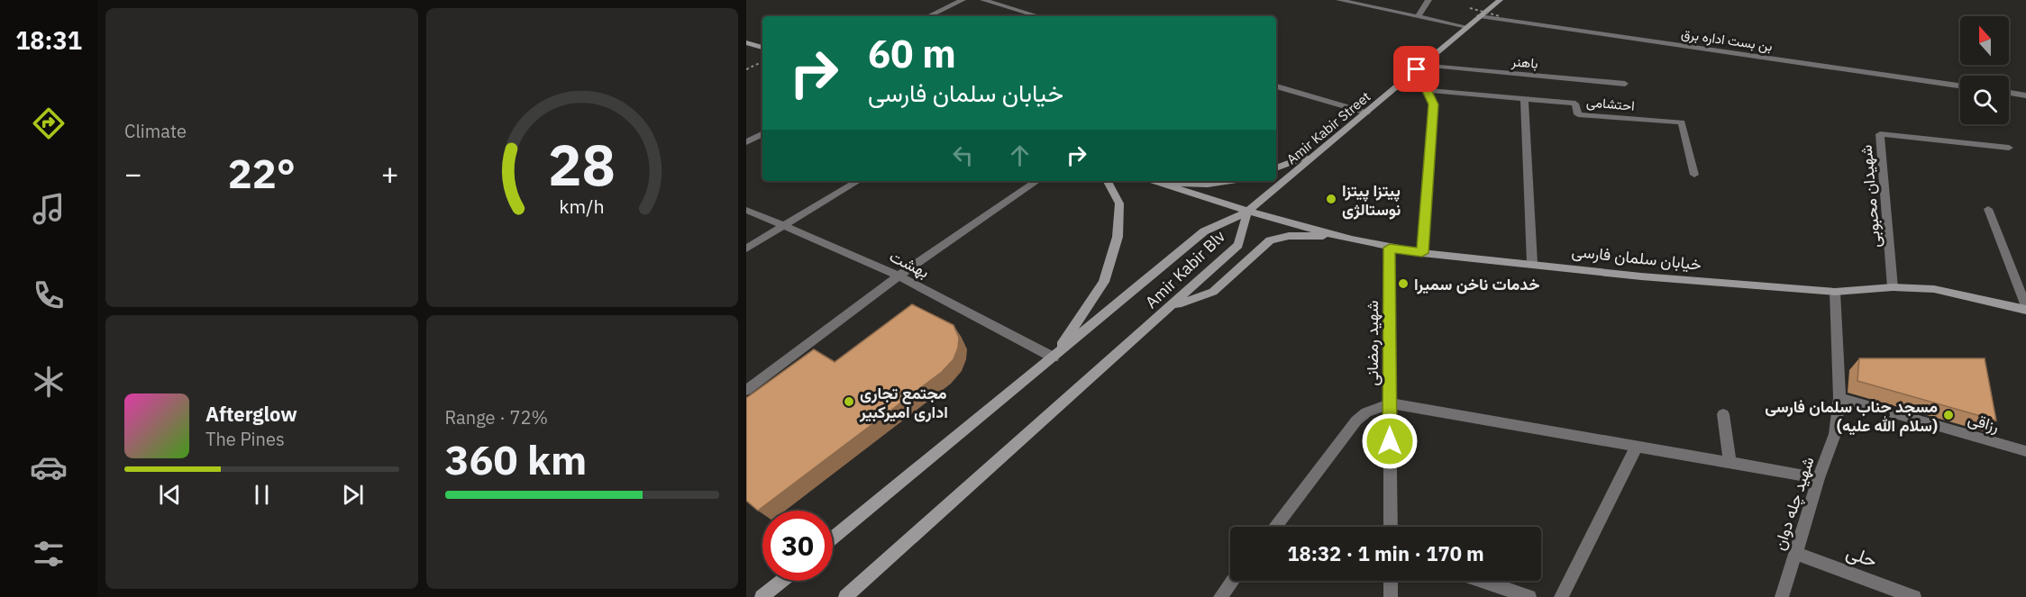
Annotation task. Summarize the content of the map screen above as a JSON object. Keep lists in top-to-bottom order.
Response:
{
  "streets": {
    "main road": ["Amir Kabir Street", "خیابان سلمان فارسی", "Amir Kabir Blv"],
    "street": [
      "بن بست اداره برق",
      "باهنر",
      "احتشامی",
      "شهیدان محبوبی",
      "بهشت",
      "شهید رمضانی",
      "رزاقی",
      "شهید چله دوان",
      "حلی"
    ]
  },
  "crossings": [
    ["بن بست اداره برق", "Amir Kabir Street"],
    ["باهنر", "Amir Kabir Street"],
    ["Amir Kabir Street", "خیابان سلمان فارسی"],
    ["Amir Kabir Street", "Amir Kabir Blv"],
    ["شهیدان محبوبی", "خیابان سلمان فارسی"],
    ["خیابان سلمان فارسی", "Amir Kabir Blv"],
    ["خیابان سلمان فارسی", "شهید رمضانی"],
    ["خیابان سلمان فارسی", "شهید چله دوان"],
    ["بهشت", "Amir Kabir Blv"],
    ["رزاقی", "شهید چله دوان"],
    ["شهید چله دوان", "حلی"]
  ],
  "places": [
    "پیتزا پیتزا نوستالژی",
    "خدمات ناخن سمیرا",
    "مجتمع تجاری اداری امیرکبیر",
    "مسجد جناب سلمان فارسی (سلام الله علیه)"
  ],
  "north": "top",
  "page": {
    "tabs": "18:31",
    "tile": [
      "Climate",
      ["Range · 72%", "360 km"]
    ],
    "turn": ["60 m", "خیابان سلمان فارسی"],
    "heat": ["−", "22°", "+"],
    "song": ["Afterglow", "The Pines"],
    "limit": "30",
    "trip": "18:32 · 1 min · 170 m",
    "gauge": ["28", "km/h"]
  }
}
